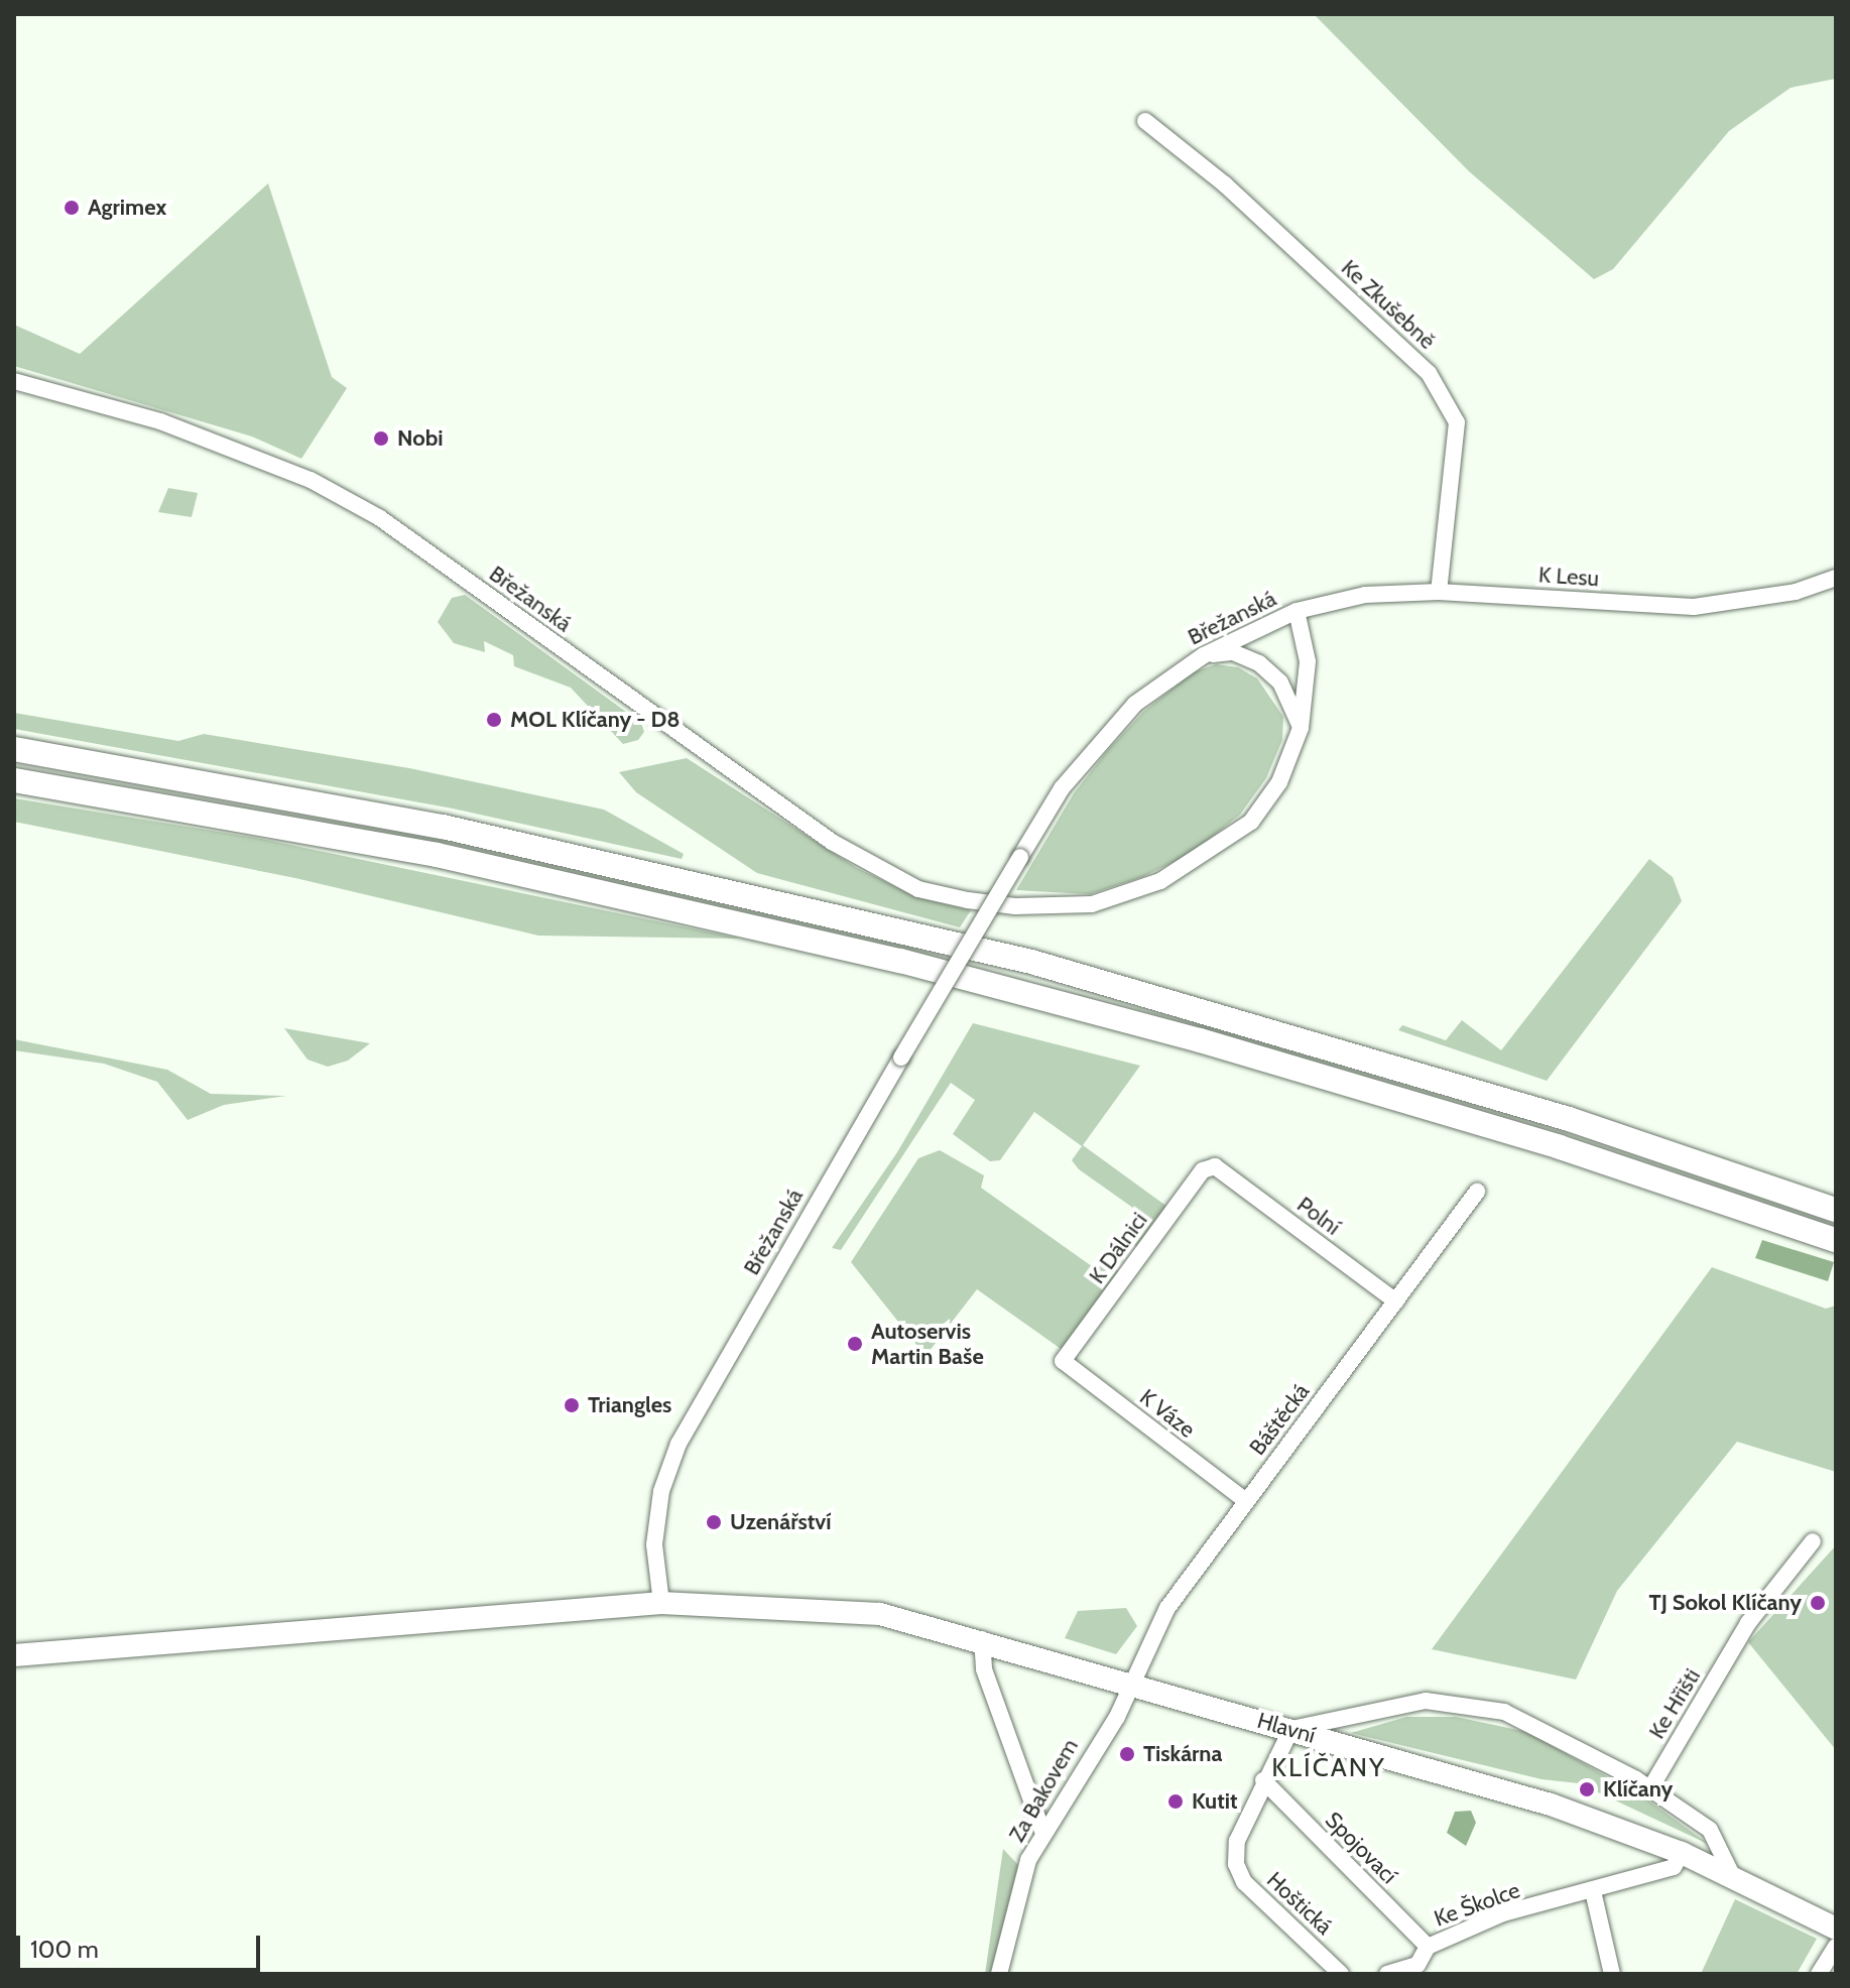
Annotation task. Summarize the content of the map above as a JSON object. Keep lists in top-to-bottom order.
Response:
{
  "streets": {
    "main road": ["Hlavní"],
    "street": [
      "Ke Zkušebně",
      "K Lesu",
      "Břežanská",
      "Polní",
      "K Dálnici",
      "K Váze",
      "Báštěcká",
      "Ke Hřišti",
      "Za Bakovem",
      "Spojovací",
      "Hoštická",
      "Ke Školce"
    ]
  },
  "crossings": [
    ["Ke Zkušebně", "K Lesu"],
    ["K Lesu", "Břežanská"],
    ["Břežanská", "Hlavní"],
    ["Polní", "K Dálnici"],
    ["Polní", "Báštěcká"],
    ["K Dálnici", "K Váze"],
    ["K Váze", "Báštěcká"],
    ["Báštěcká", "Hlavní"],
    ["Báštěcká", "Za Bakovem"],
    ["Hlavní", "Za Bakovem"],
    ["Hlavní", "Hoštická"],
    ["Hlavní", "Ke Školce"],
    ["Spojovací", "Hoštická"],
    ["Spojovací", "Ke Školce"]
  ],
  "districts": ["KLÍČANY"],
  "places": [
    "Agrimex",
    "Nobi",
    "MOL Klíčany - D8",
    "Autoservis Martin Baše",
    "Triangles",
    "Uzenářství",
    "TJ Sokol Klíčany",
    "Tiskárna",
    "Klíčany",
    "Kutit"
  ],
  "scale_bar": "100 m"
}
